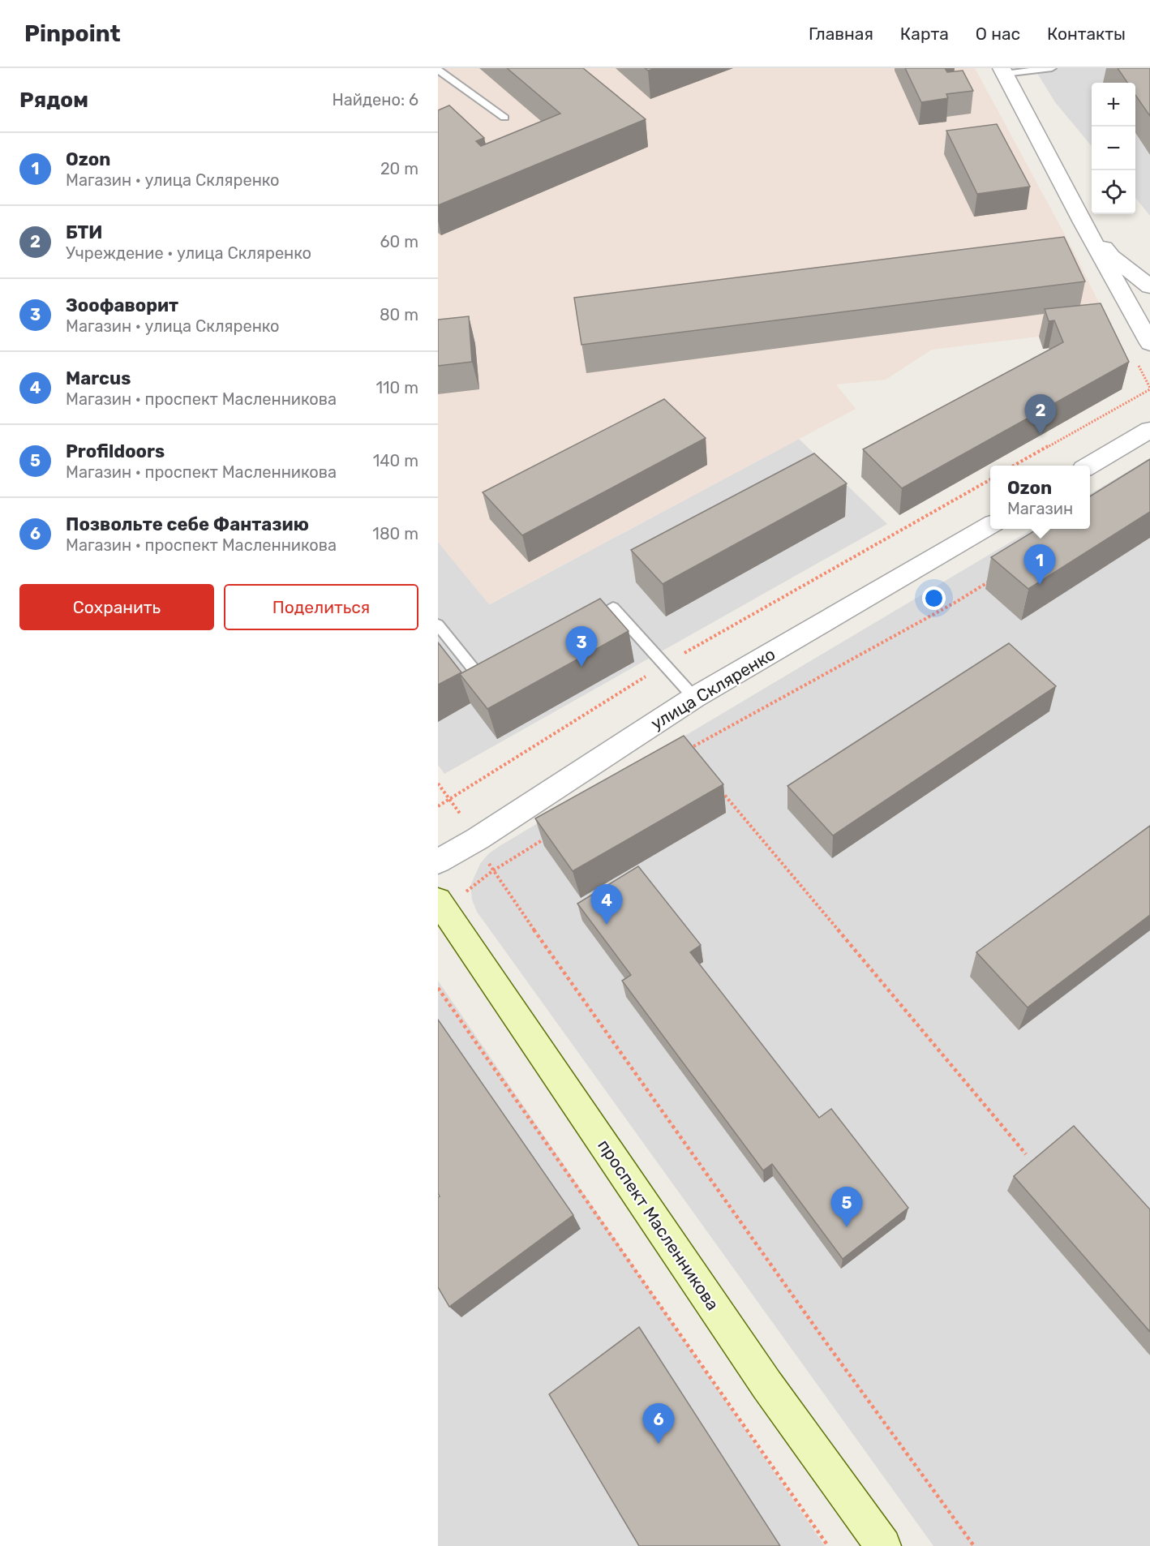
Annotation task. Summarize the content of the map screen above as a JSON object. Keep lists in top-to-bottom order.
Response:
{
  "streets": {
    "main road": ["проспект Масленникова"],
    "street": ["улица Скляренко"]
  },
  "page": {
    "header": "Pinpoint",
    "nav": [
      "Главная",
      "Карта",
      "О нас",
      "Контакты"
    ],
    "heading": ["Рядом", "Найдено: 6"],
    "map_buttons": ["+", "−"],
    "list": [
      {
        "mark": "1",
        "name": "Ozon",
        "note": "Магазин · улица Скляренко",
        "value": "20 m"
      },
      {
        "mark": "2",
        "name": "БТИ",
        "note": "Учреждение · улица Скляренко",
        "value": "60 m"
      },
      {
        "mark": "3",
        "name": "Зоофаворит",
        "note": "Магазин · улица Скляренко",
        "value": "80 m"
      },
      {
        "mark": "4",
        "name": "Marcus",
        "note": "Магазин · проспект Масленникова",
        "value": "110 m"
      },
      {
        "mark": "5",
        "name": "Profildoors",
        "note": "Магазин · проспект Масленникова",
        "value": "140 m"
      },
      {
        "mark": "6",
        "name": "Позвольте себе Фантазию",
        "note": "Магазин · проспект Масленникова",
        "value": "180 m"
      }
    ],
    "pins": [
      "2",
      "1",
      "3",
      "4",
      "5",
      "6"
    ],
    "popup": ["Ozon", "Магазин"],
    "buttons": ["Сохранить", "Поделиться"]
  }
}
